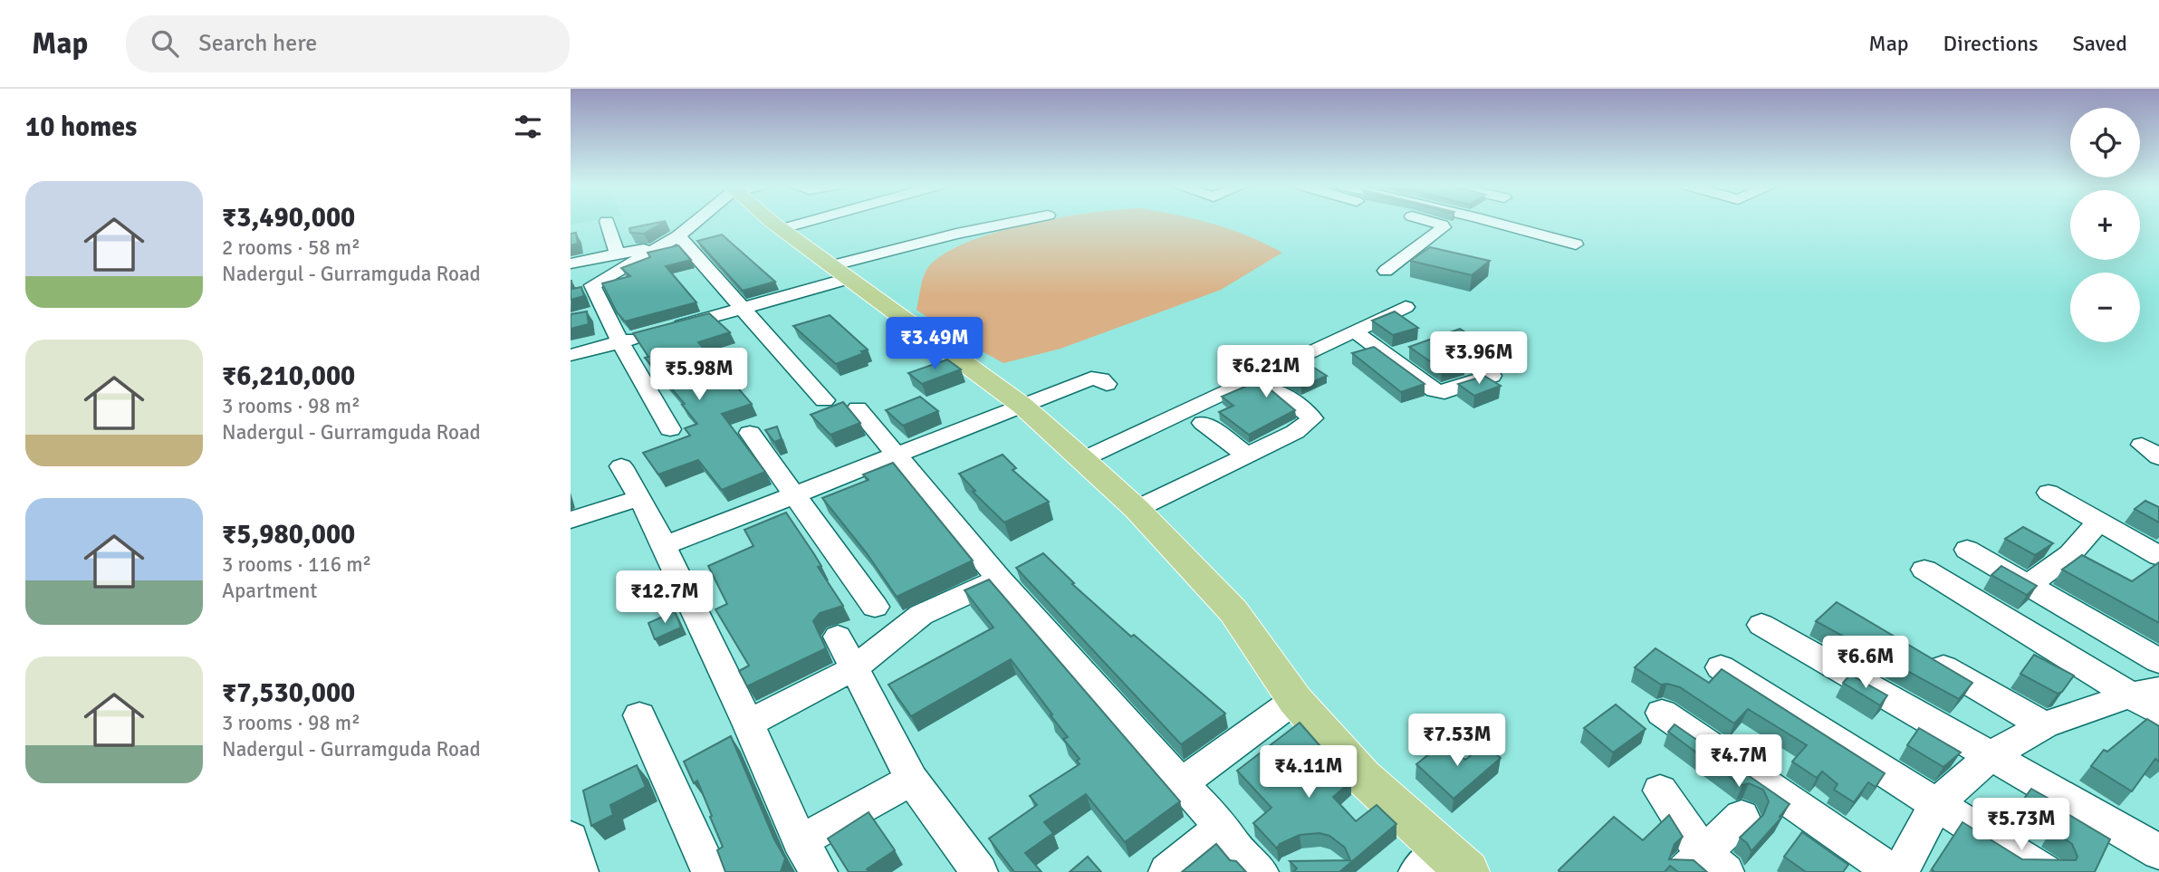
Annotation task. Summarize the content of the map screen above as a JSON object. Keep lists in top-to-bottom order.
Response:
{
  "page": {
    "header": "Map",
    "search": "Search here",
    "nav": ["Map", "Directions", "Saved"],
    "heading": "10 homes",
    "map_buttons": ["+", "−"],
    "list": [
      {
        "name": "₹3,490,000",
        "note": "2 rooms · 58 m² · Nadergul - Gurramguda Road"
      },
      {
        "name": "₹6,210,000",
        "note": "3 rooms · 98 m² · Nadergul - Gurramguda Road"
      },
      {
        "name": "₹5,980,000",
        "note": "3 rooms · 116 m² · Apartment"
      },
      {
        "name": "₹7,530,000",
        "note": "3 rooms · 98 m² · Nadergul - Gurramguda Road"
      }
    ],
    "price": [
      "₹3.49M",
      "₹3.96M",
      "₹6.21M",
      "₹5.98M",
      "₹12.7M",
      "₹6.6M",
      "₹7.53M",
      "₹4.7M",
      "₹4.11M",
      "₹5.73M"
    ]
  }
}
